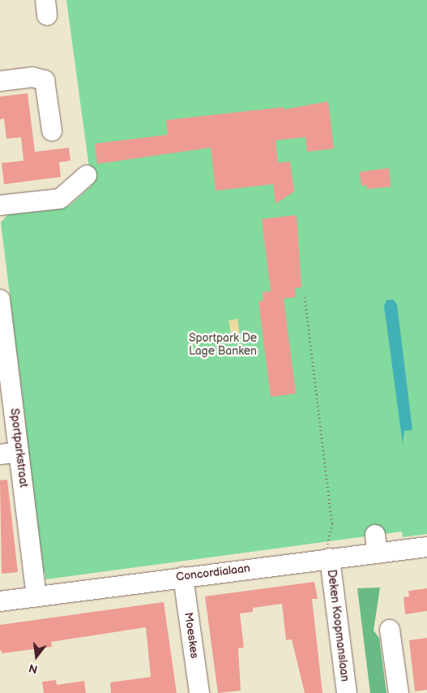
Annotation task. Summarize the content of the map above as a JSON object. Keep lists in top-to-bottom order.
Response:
{
  "streets": {
    "street": [
      "Sportparkstraat",
      "Concordialaan",
      "Deken Koopmanslaan",
      "Moeskes"
    ]
  },
  "crossings": [
    ["Sportparkstraat", "Concordialaan"],
    ["Concordialaan", "Deken Koopmanslaan"],
    ["Concordialaan", "Moeskes"]
  ],
  "parks": ["Sportpark De Lage Banken"],
  "north": "bottom"
}
